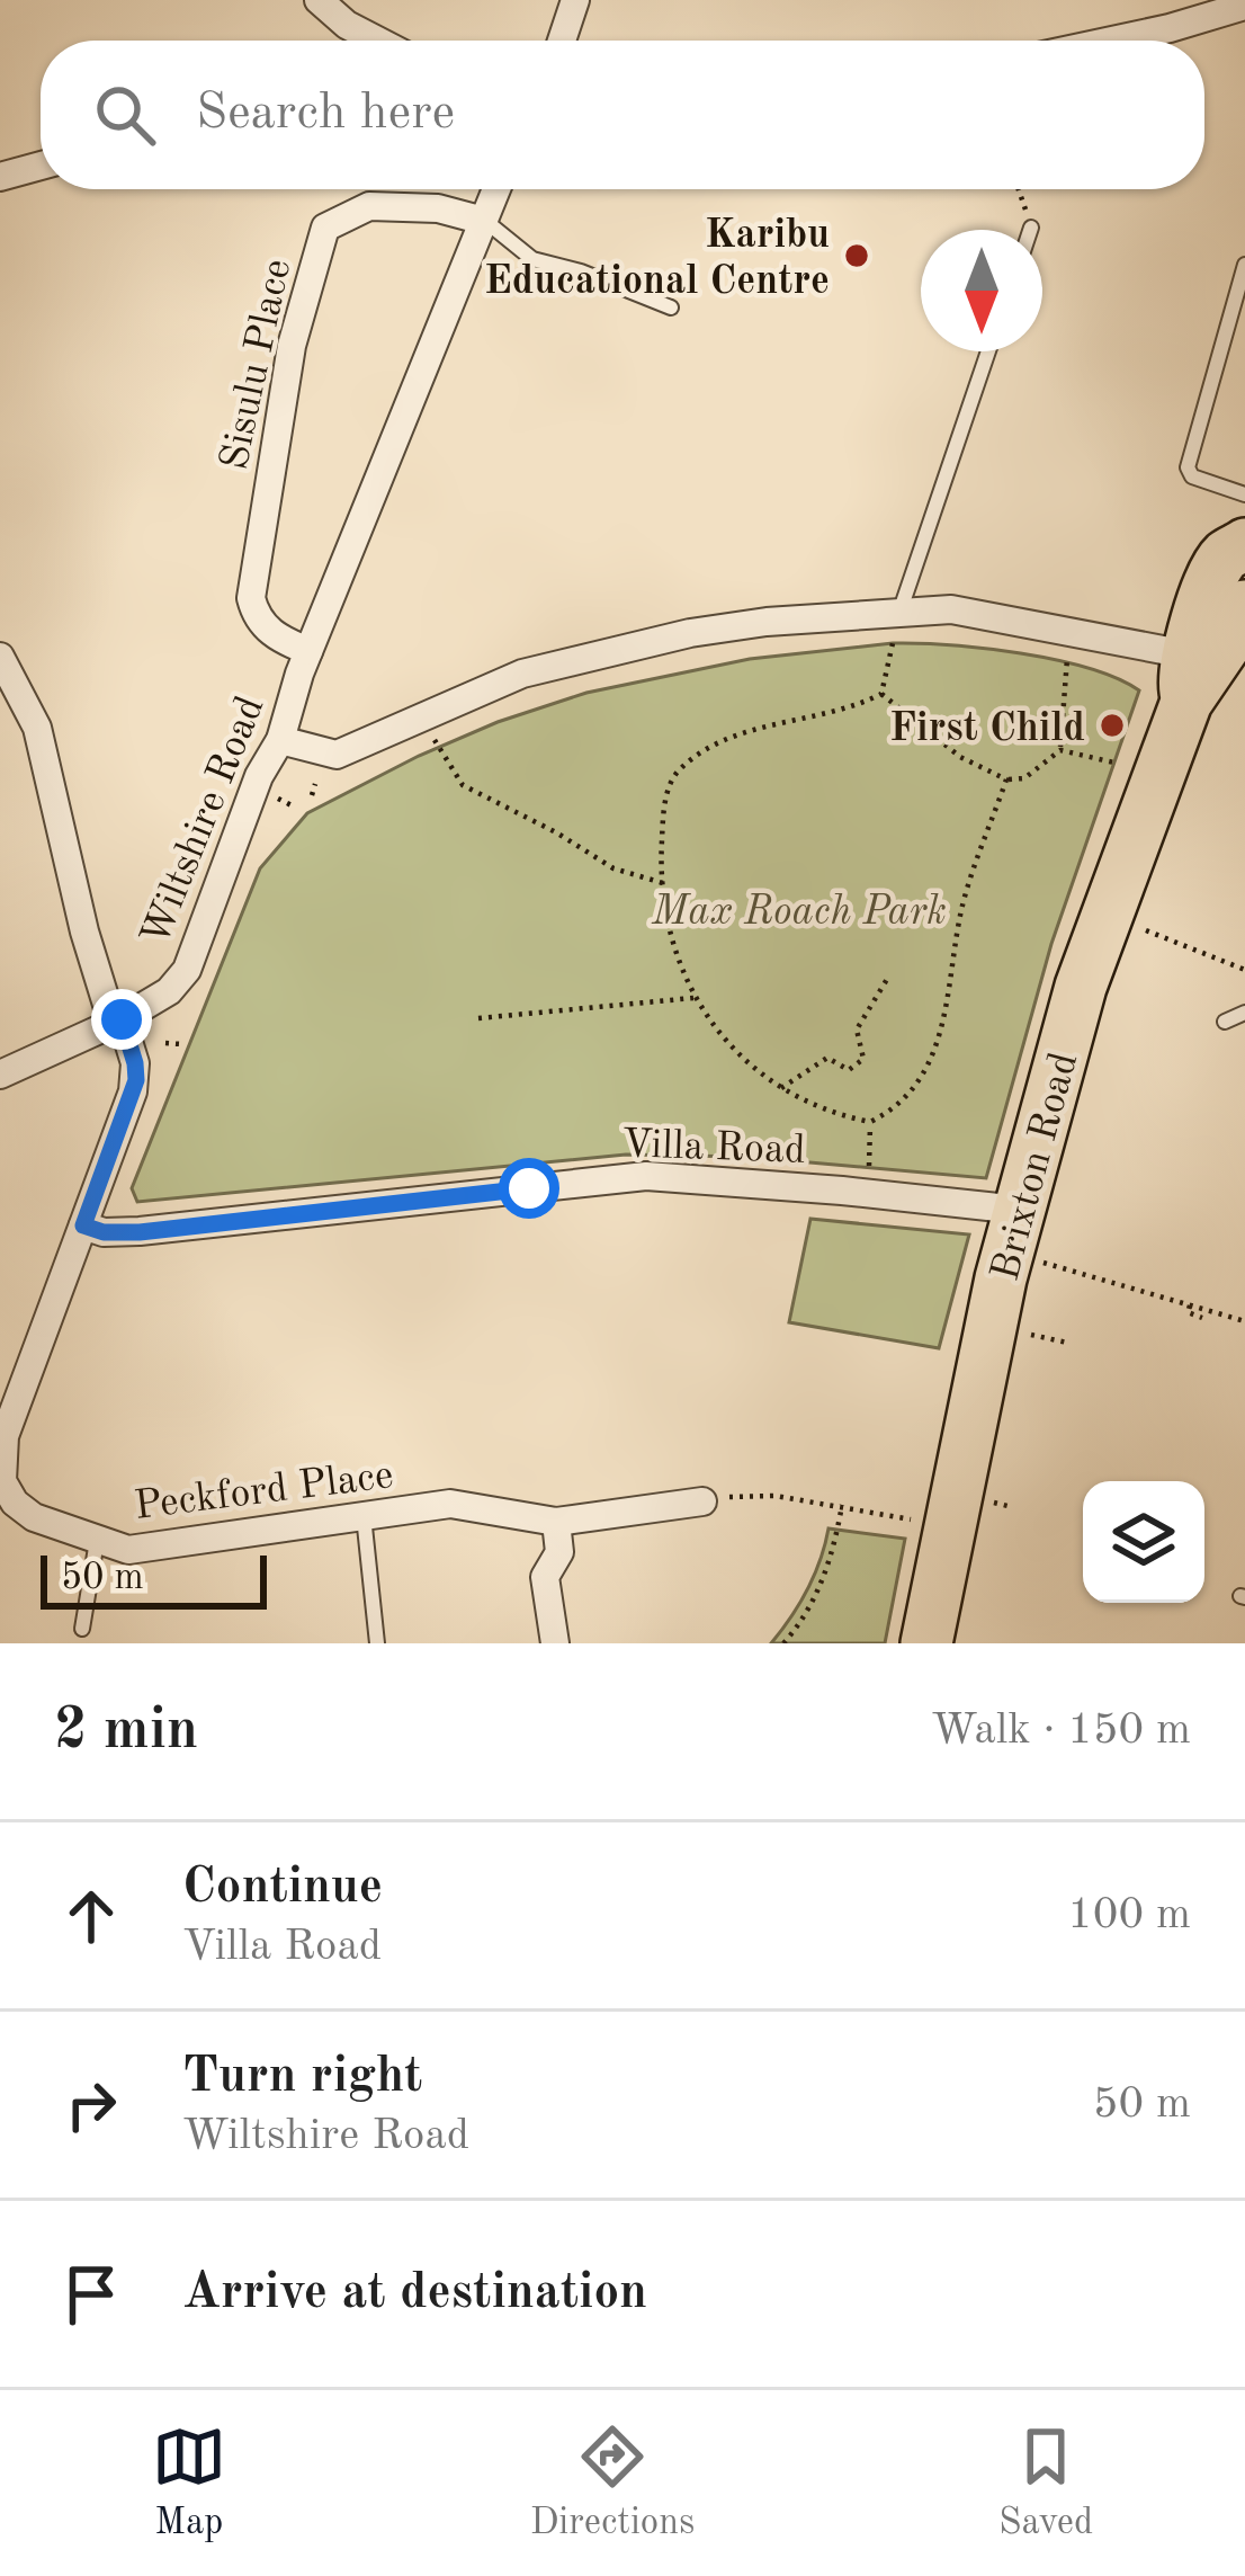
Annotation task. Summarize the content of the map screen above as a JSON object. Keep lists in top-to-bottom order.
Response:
{
  "streets": {
    "highway": ["Brixton Road"],
    "street": [
      "Sisulu Place",
      "Wiltshire Road",
      "Villa Road",
      "Peckford Place"
    ]
  },
  "crossings": [
    ["Sisulu Place", "Wiltshire Road"],
    ["Villa Road", "Brixton Road"]
  ],
  "parks": ["Max Roach Park"],
  "places": ["Karibu Educational Centre", "First Child"],
  "scale_bar": "50 m",
  "north": "bottom",
  "page": {
    "search": "Search here",
    "scale": "50 m",
    "heading": ["2 min", "Walk · 150 m"],
    "list": [
      ["Continue", "Villa Road", "100 m"],
      ["Turn right", "Wiltshire Road", "50 m"],
      "Arrive at destination"
    ],
    "nav": ["Map", "Directions", "Saved"]
  }
}
